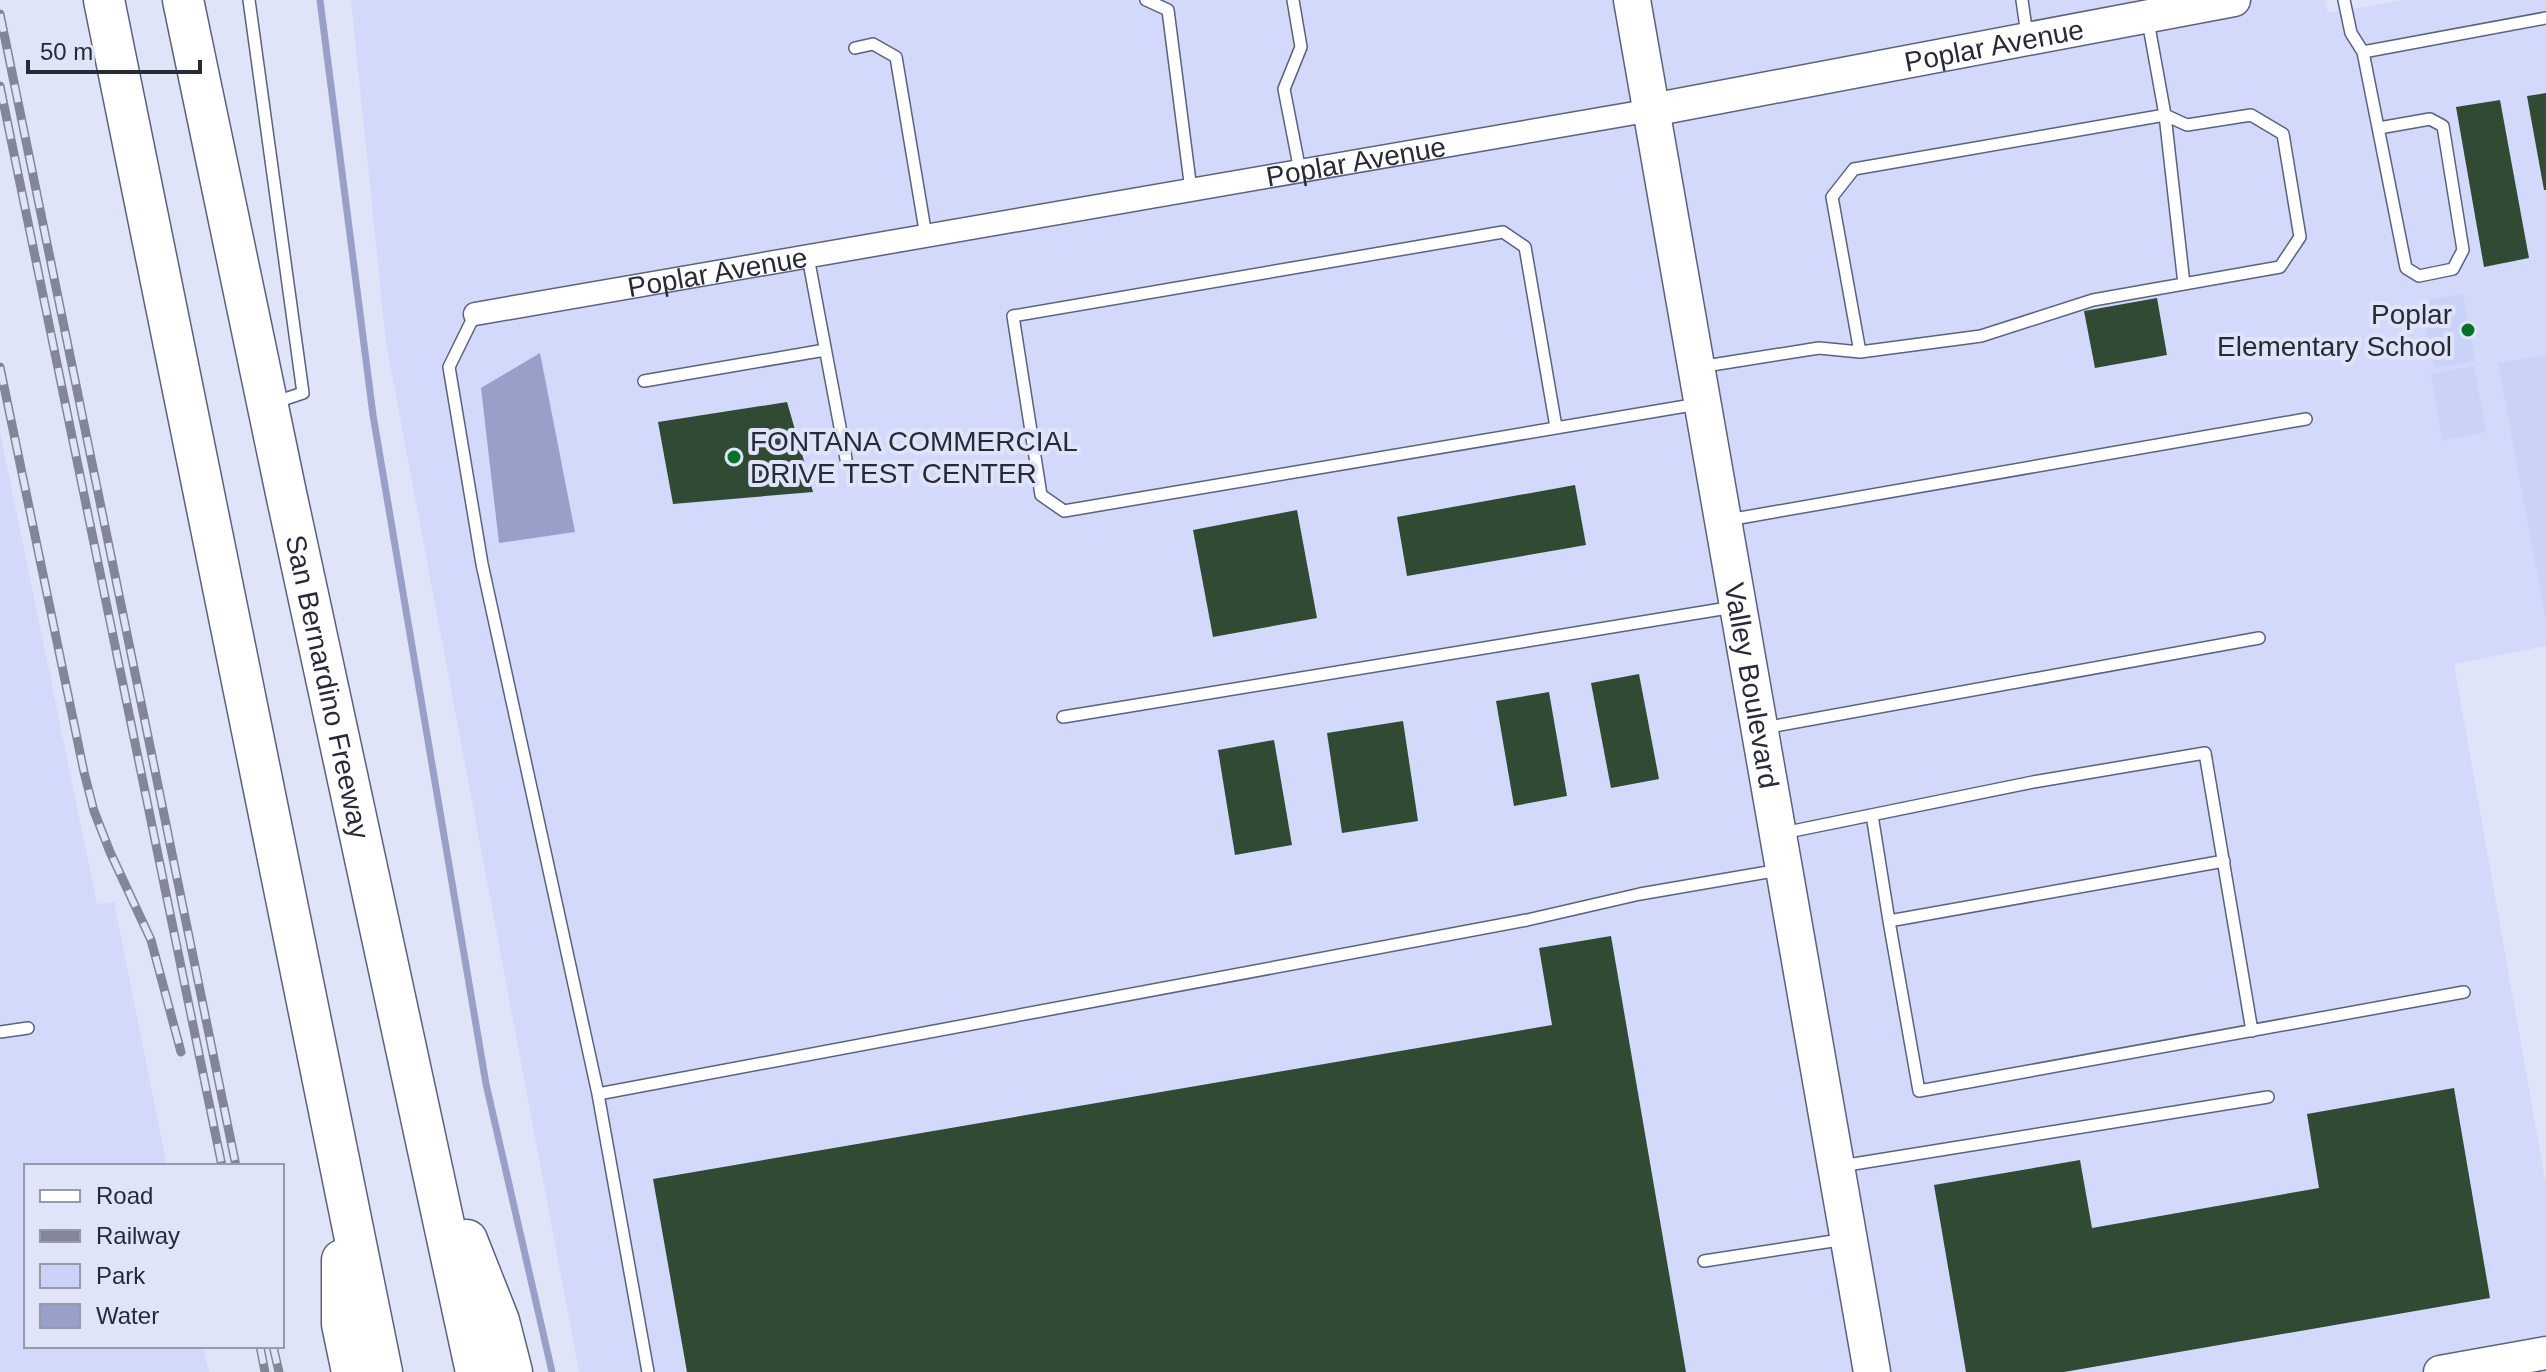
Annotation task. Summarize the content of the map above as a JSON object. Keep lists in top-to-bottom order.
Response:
{
  "streets": {
    "highway": ["San Bernardino Freeway"],
    "main road": ["Valley Boulevard"],
    "street": ["Poplar Avenue"]
  },
  "crossings": [
    ["Poplar Avenue", "Valley Boulevard"]
  ],
  "places": ["Poplar Elementary School", "FONTANA COMMERCIAL DRIVE TEST CENTER"],
  "legend": [
    "Road",
    "Railway",
    "Park",
    "Water"
  ],
  "scale_bar": "50 m"
}
